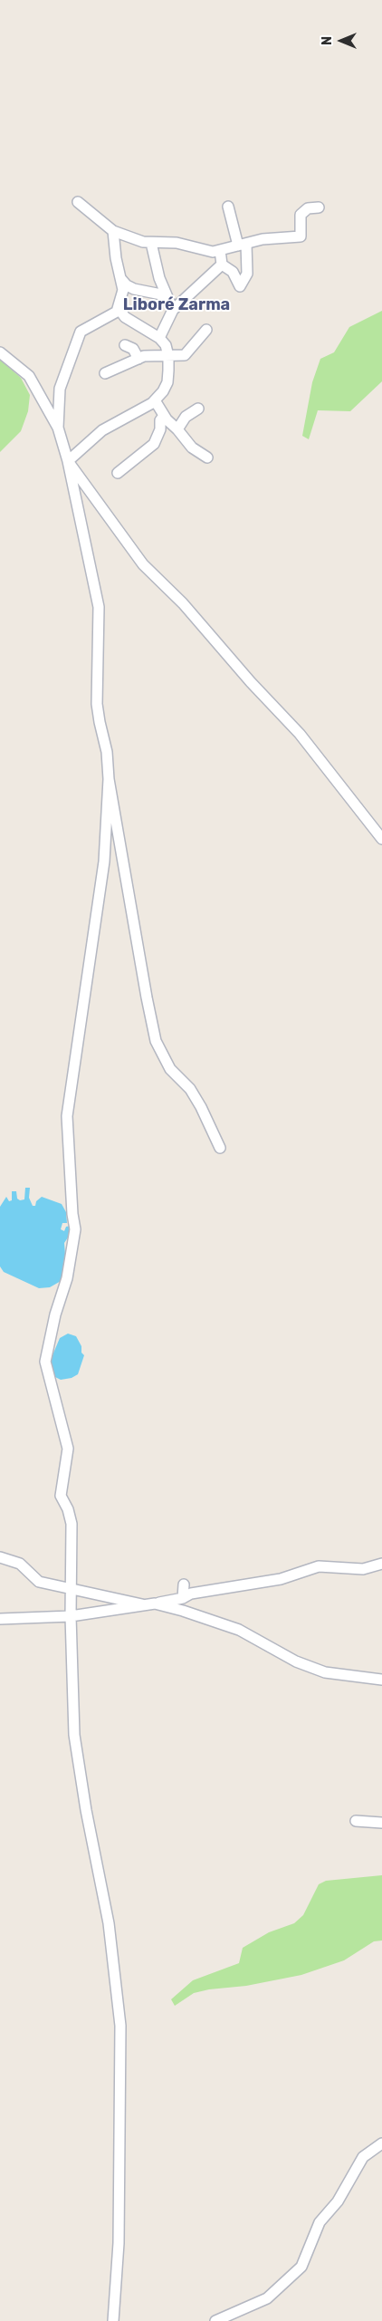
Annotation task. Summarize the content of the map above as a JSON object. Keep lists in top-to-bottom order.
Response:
{
  "districts": ["Liboré Zarma"],
  "north": "left"
}
